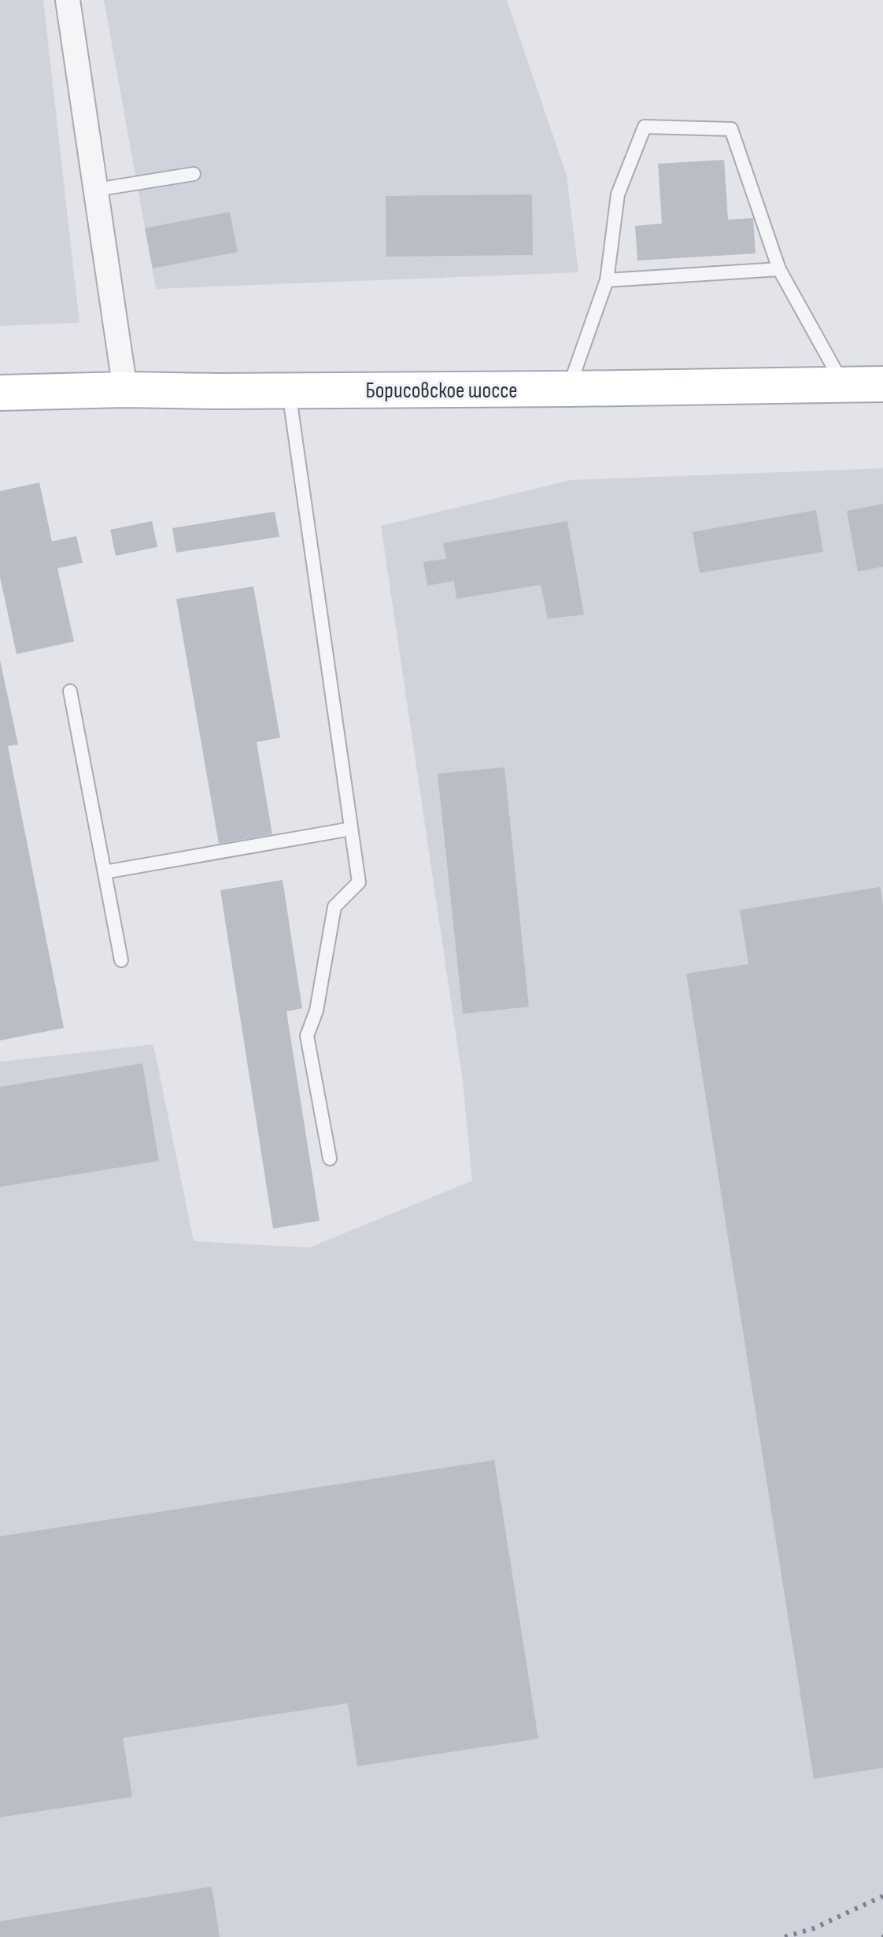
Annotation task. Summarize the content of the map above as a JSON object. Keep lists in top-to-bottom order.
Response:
{
  "streets": {
    "main road": ["Борисовское шоссе"]
  }
}
